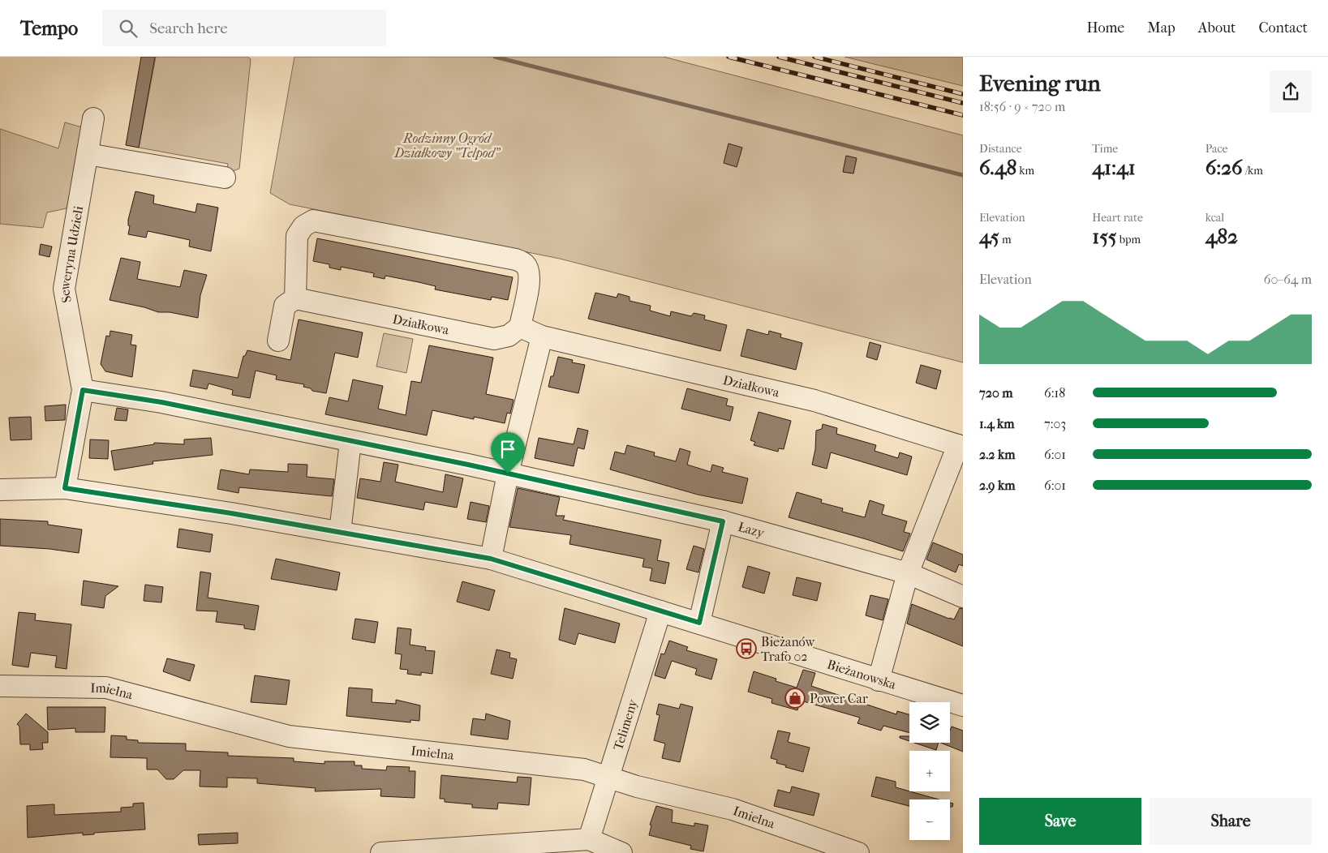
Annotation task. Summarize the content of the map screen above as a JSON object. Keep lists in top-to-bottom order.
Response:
{
  "streets": {
    "street": [
      "Seweryna Udzieli",
      "Działkowa",
      "Łazy",
      "Bieżanowska",
      "Imielna",
      "Telimeny"
    ]
  },
  "crossings": [
    ["Seweryna Udzieli", "Łazy"],
    ["Działkowa", "Łazy"],
    ["Działkowa", "Bieżanowska"],
    ["Bieżanowska", "Telimeny"],
    ["Imielna", "Telimeny"]
  ],
  "parks": ["Rodzinny Ogród Działkowy \"Telpod\""],
  "places": {
    "bus stop": ["Bieżanów Trafo 02"],
    "shop": ["Power Car"]
  },
  "page": {
    "header": "Tempo",
    "search": "Search here",
    "nav": [
      "Home",
      "Map",
      "About",
      "Contact"
    ],
    "heading": ["Evening run", "18:56 · 9 × 720 m"],
    "stats": [
      ["Distance", "6.48 km"],
      ["Time", "41:41"],
      ["Pace", "6:26 /km"],
      ["Elevation", "45 m"],
      ["Heart rate", "155 bpm"],
      ["kcal", "482"]
    ],
    "chart": ["Elevation", "60–64 m"],
    "list": [
      {
        "name": "720 m",
        "note": "6:18"
      },
      {
        "name": "1.4 km",
        "note": "7:03"
      },
      {
        "name": "2.2 km",
        "note": "6:01"
      },
      {
        "name": "2.9 km",
        "note": "6:01"
      }
    ],
    "map_buttons": ["+", "−"],
    "buttons": ["Save", "Share"]
  }
}
